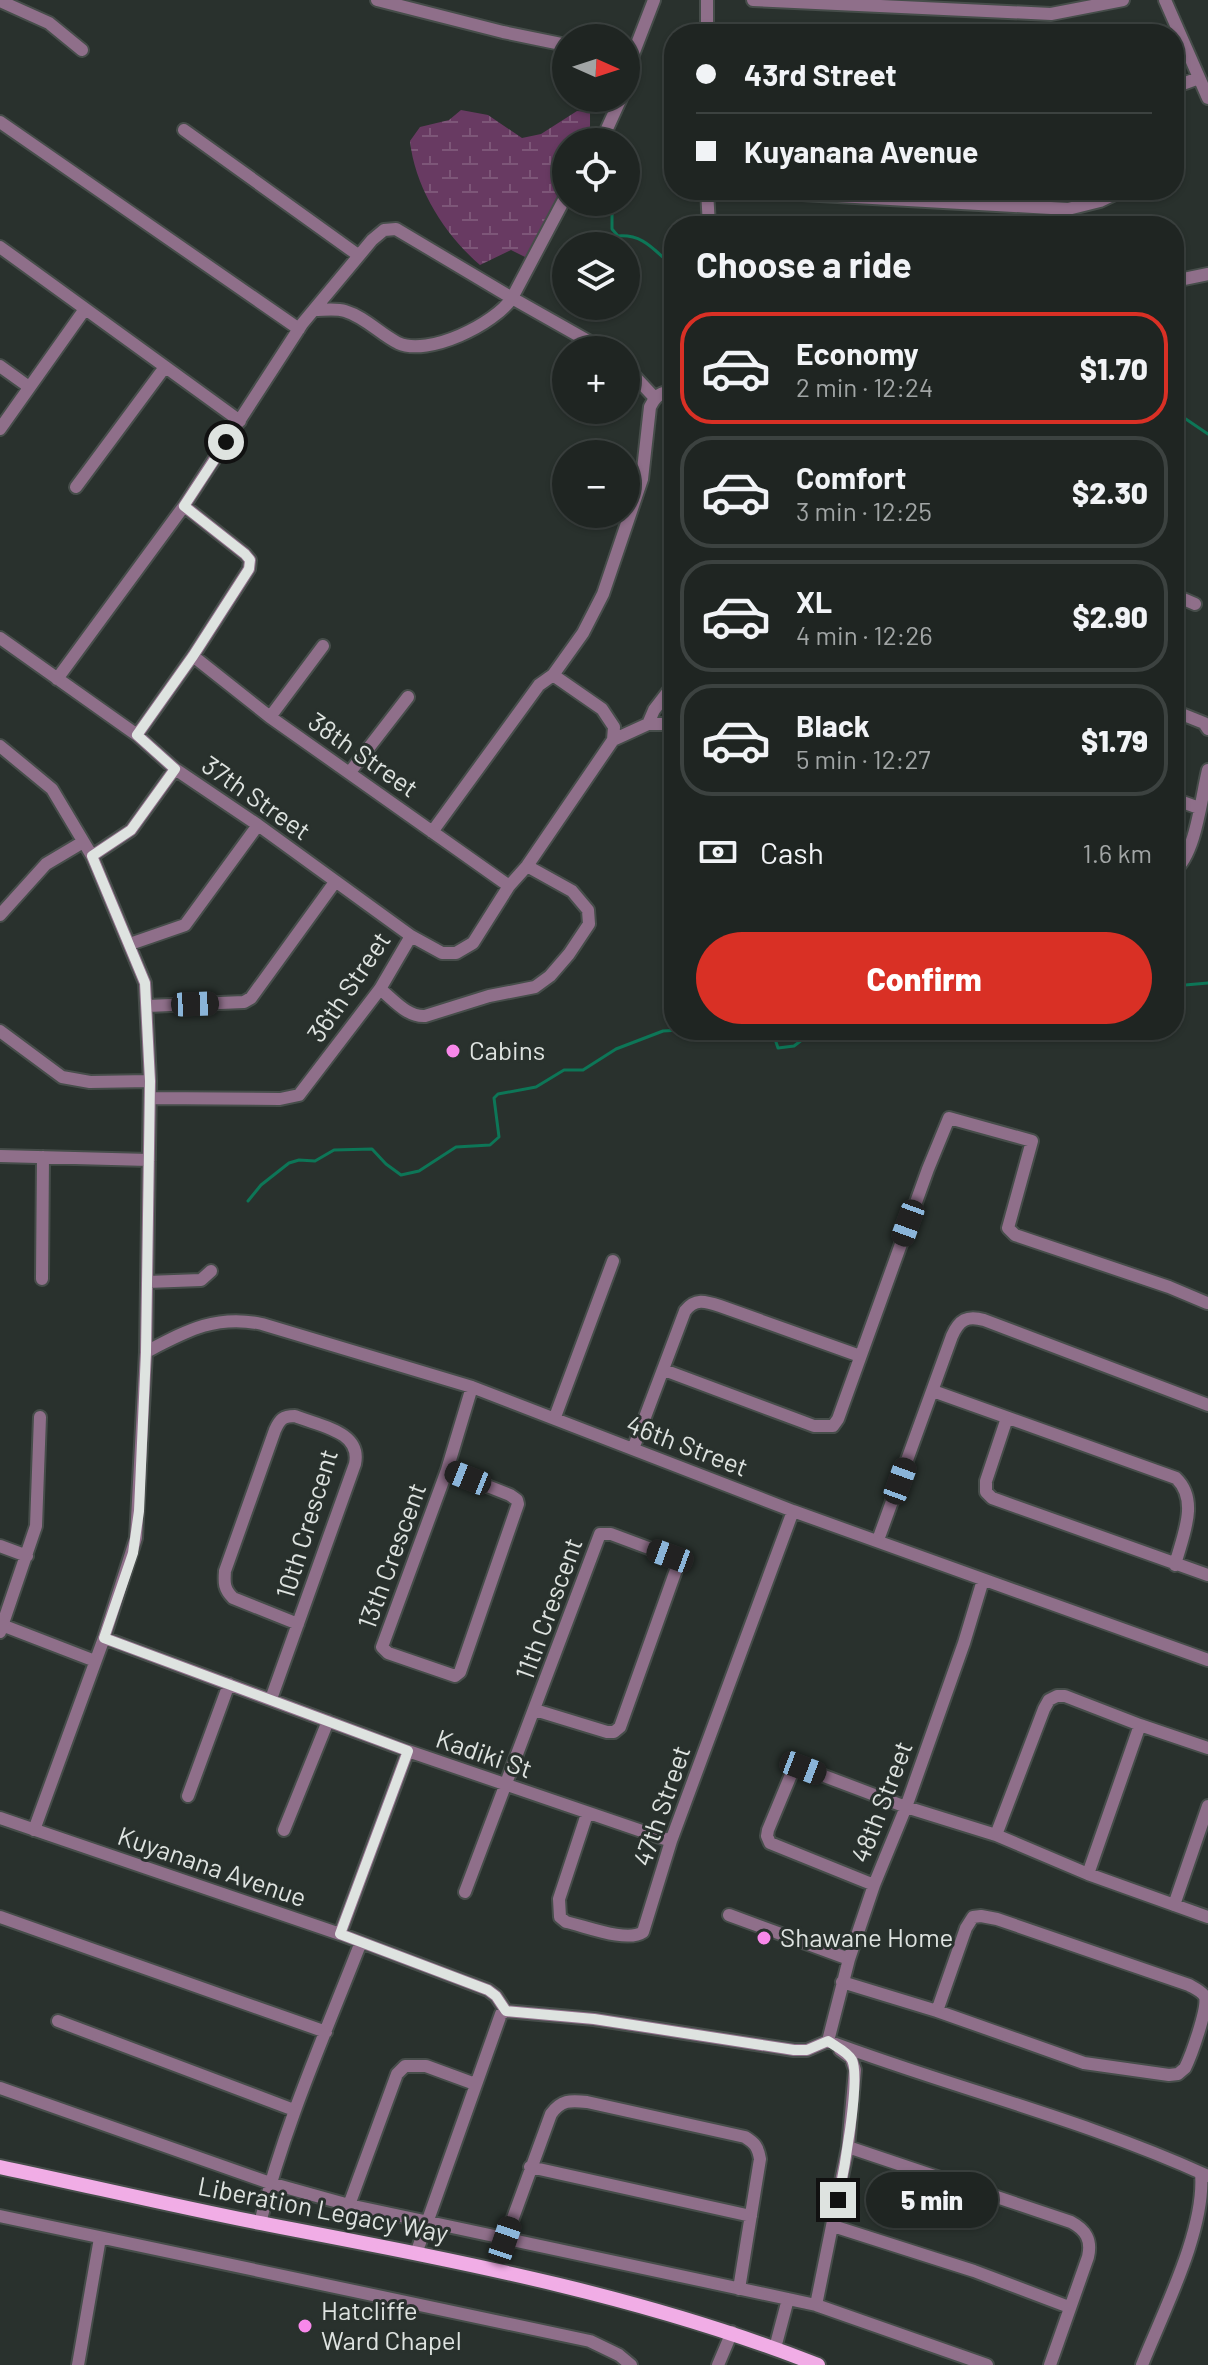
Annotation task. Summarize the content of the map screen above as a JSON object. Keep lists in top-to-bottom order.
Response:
{
  "streets": {
    "main road": ["Liberation Legacy Way"],
    "street": [
      "38th Street",
      "37th Street",
      "36th Street",
      "46th Street",
      "10th Crescent",
      "13th Crescent",
      "11th Crescent",
      "Kadiki St",
      "48th Street",
      "47th Street",
      "Kuyanana Avenue"
    ]
  },
  "crossings": [
    ["38th Street", "36th Street"],
    ["37th Street", "36th Street"],
    ["46th Street", "13th Crescent"],
    ["46th Street", "48th Street"],
    ["46th Street", "47th Street"],
    ["10th Crescent", "Kadiki St"],
    ["11th Crescent", "Kadiki St"],
    ["Kadiki St", "47th Street"]
  ],
  "places": ["Cabins", "Shawane Home", "Hatcliffe Ward Chapel"],
  "north": "right",
  "page": {
    "map_buttons": ["+", "−"],
    "banner": ["43rd Street", "Kuyanana Avenue"],
    "heading": "Choose a ride",
    "list": [
      {
        "name": "Economy",
        "note": "2 min · 12:24",
        "value": "$1.70"
      },
      {
        "name": "Comfort",
        "note": "3 min · 12:25",
        "value": "$2.30"
      },
      {
        "name": "XL",
        "note": "4 min · 12:26",
        "value": "$2.90"
      },
      {
        "name": "Black",
        "note": "5 min · 12:27",
        "value": "$1.79"
      }
    ],
    "pay": ["Cash", "1.6 km"],
    "buttons": "Confirm",
    "bubble": "5 min"
  }
}
